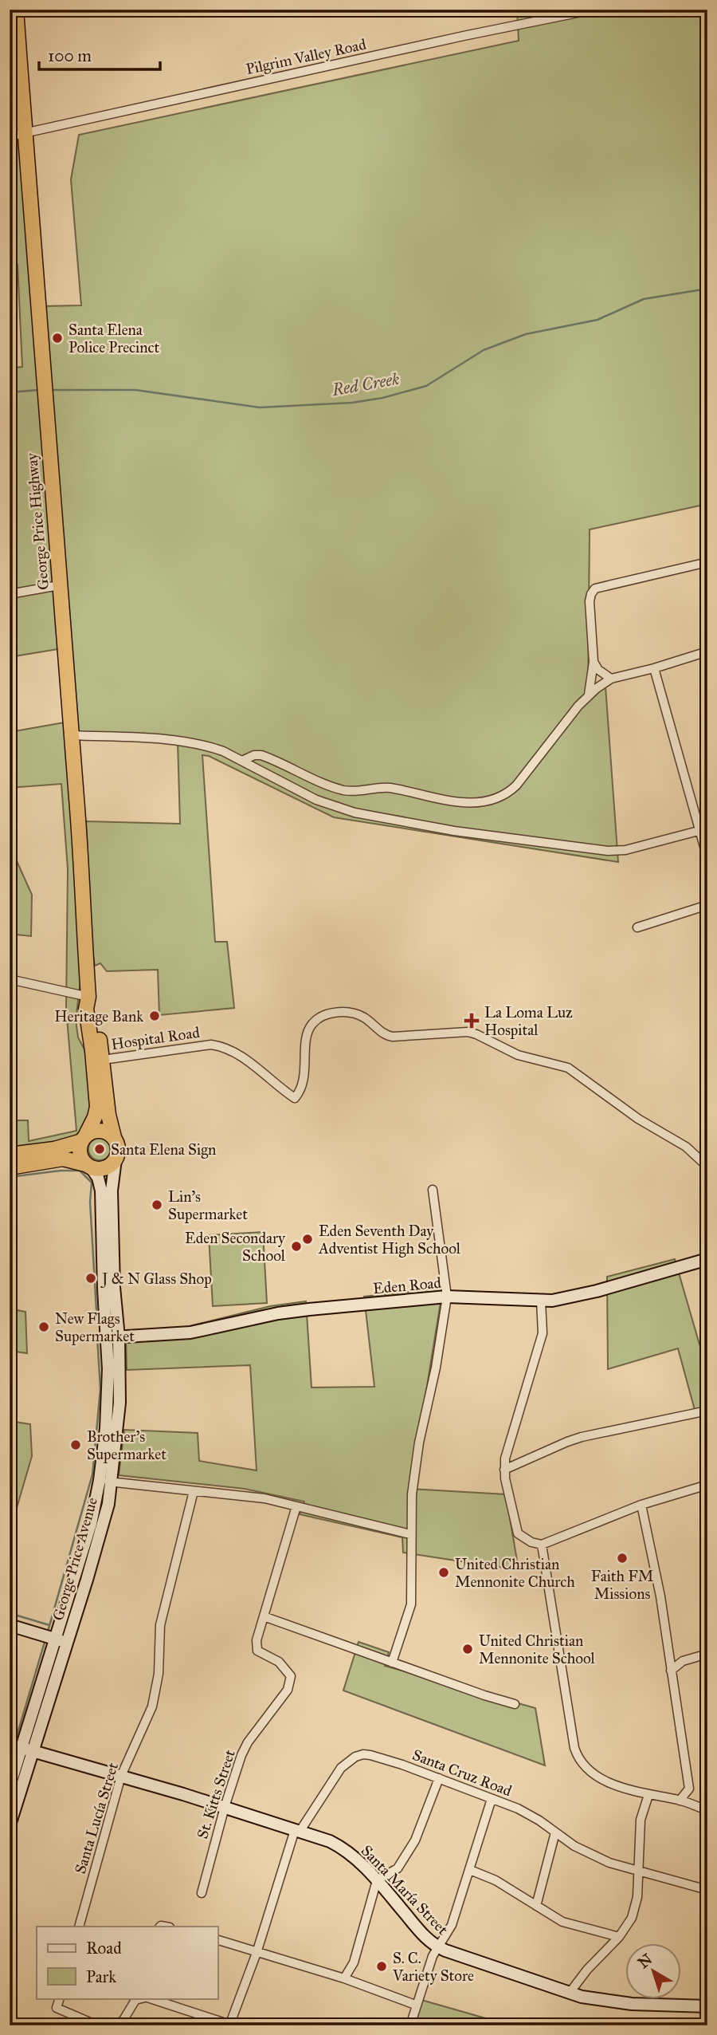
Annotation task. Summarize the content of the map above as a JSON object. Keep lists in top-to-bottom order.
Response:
{
  "streets": {
    "highway": ["George Price Highway"],
    "street": [
      "Pilgrim Valley Road",
      "Hospital Road",
      "Eden Road",
      "George Price Avenue",
      "Santa Cruz Road",
      "St. Kitts Street",
      "Santa Lucía Street",
      "Santa María Street"
    ]
  },
  "crossings": [
    ["Pilgrim Valley Road", "George Price Highway"],
    ["George Price Highway", "Hospital Road"],
    ["George Price Highway", "George Price Avenue"],
    ["Eden Road", "George Price Avenue"],
    ["George Price Avenue", "Santa María Street"],
    ["Santa Cruz Road", "Santa María Street"],
    ["St. Kitts Street", "Santa María Street"],
    ["Santa Lucía Street", "Santa María Street"]
  ],
  "water": ["Red Creek"],
  "places": {
    "other": [
      "Santa Elena Police Precinct",
      "Heritage Bank",
      "Santa Elena Sign",
      "Lin's Supermarket",
      "Eden Seventh Day Adventist High School",
      "Eden Secondary School",
      "J & N Glass Shop",
      "New Flags Supermarket",
      "Brother's Supermarket",
      "Faith FM Missions",
      "United Christian Mennonite Church",
      "United Christian Mennonite School",
      "S. C. Variety Store"
    ],
    "health": ["La Loma Luz Hospital"]
  },
  "legend": ["Road", "Park"],
  "scale_bar": "100 m",
  "north": "top left"
}
